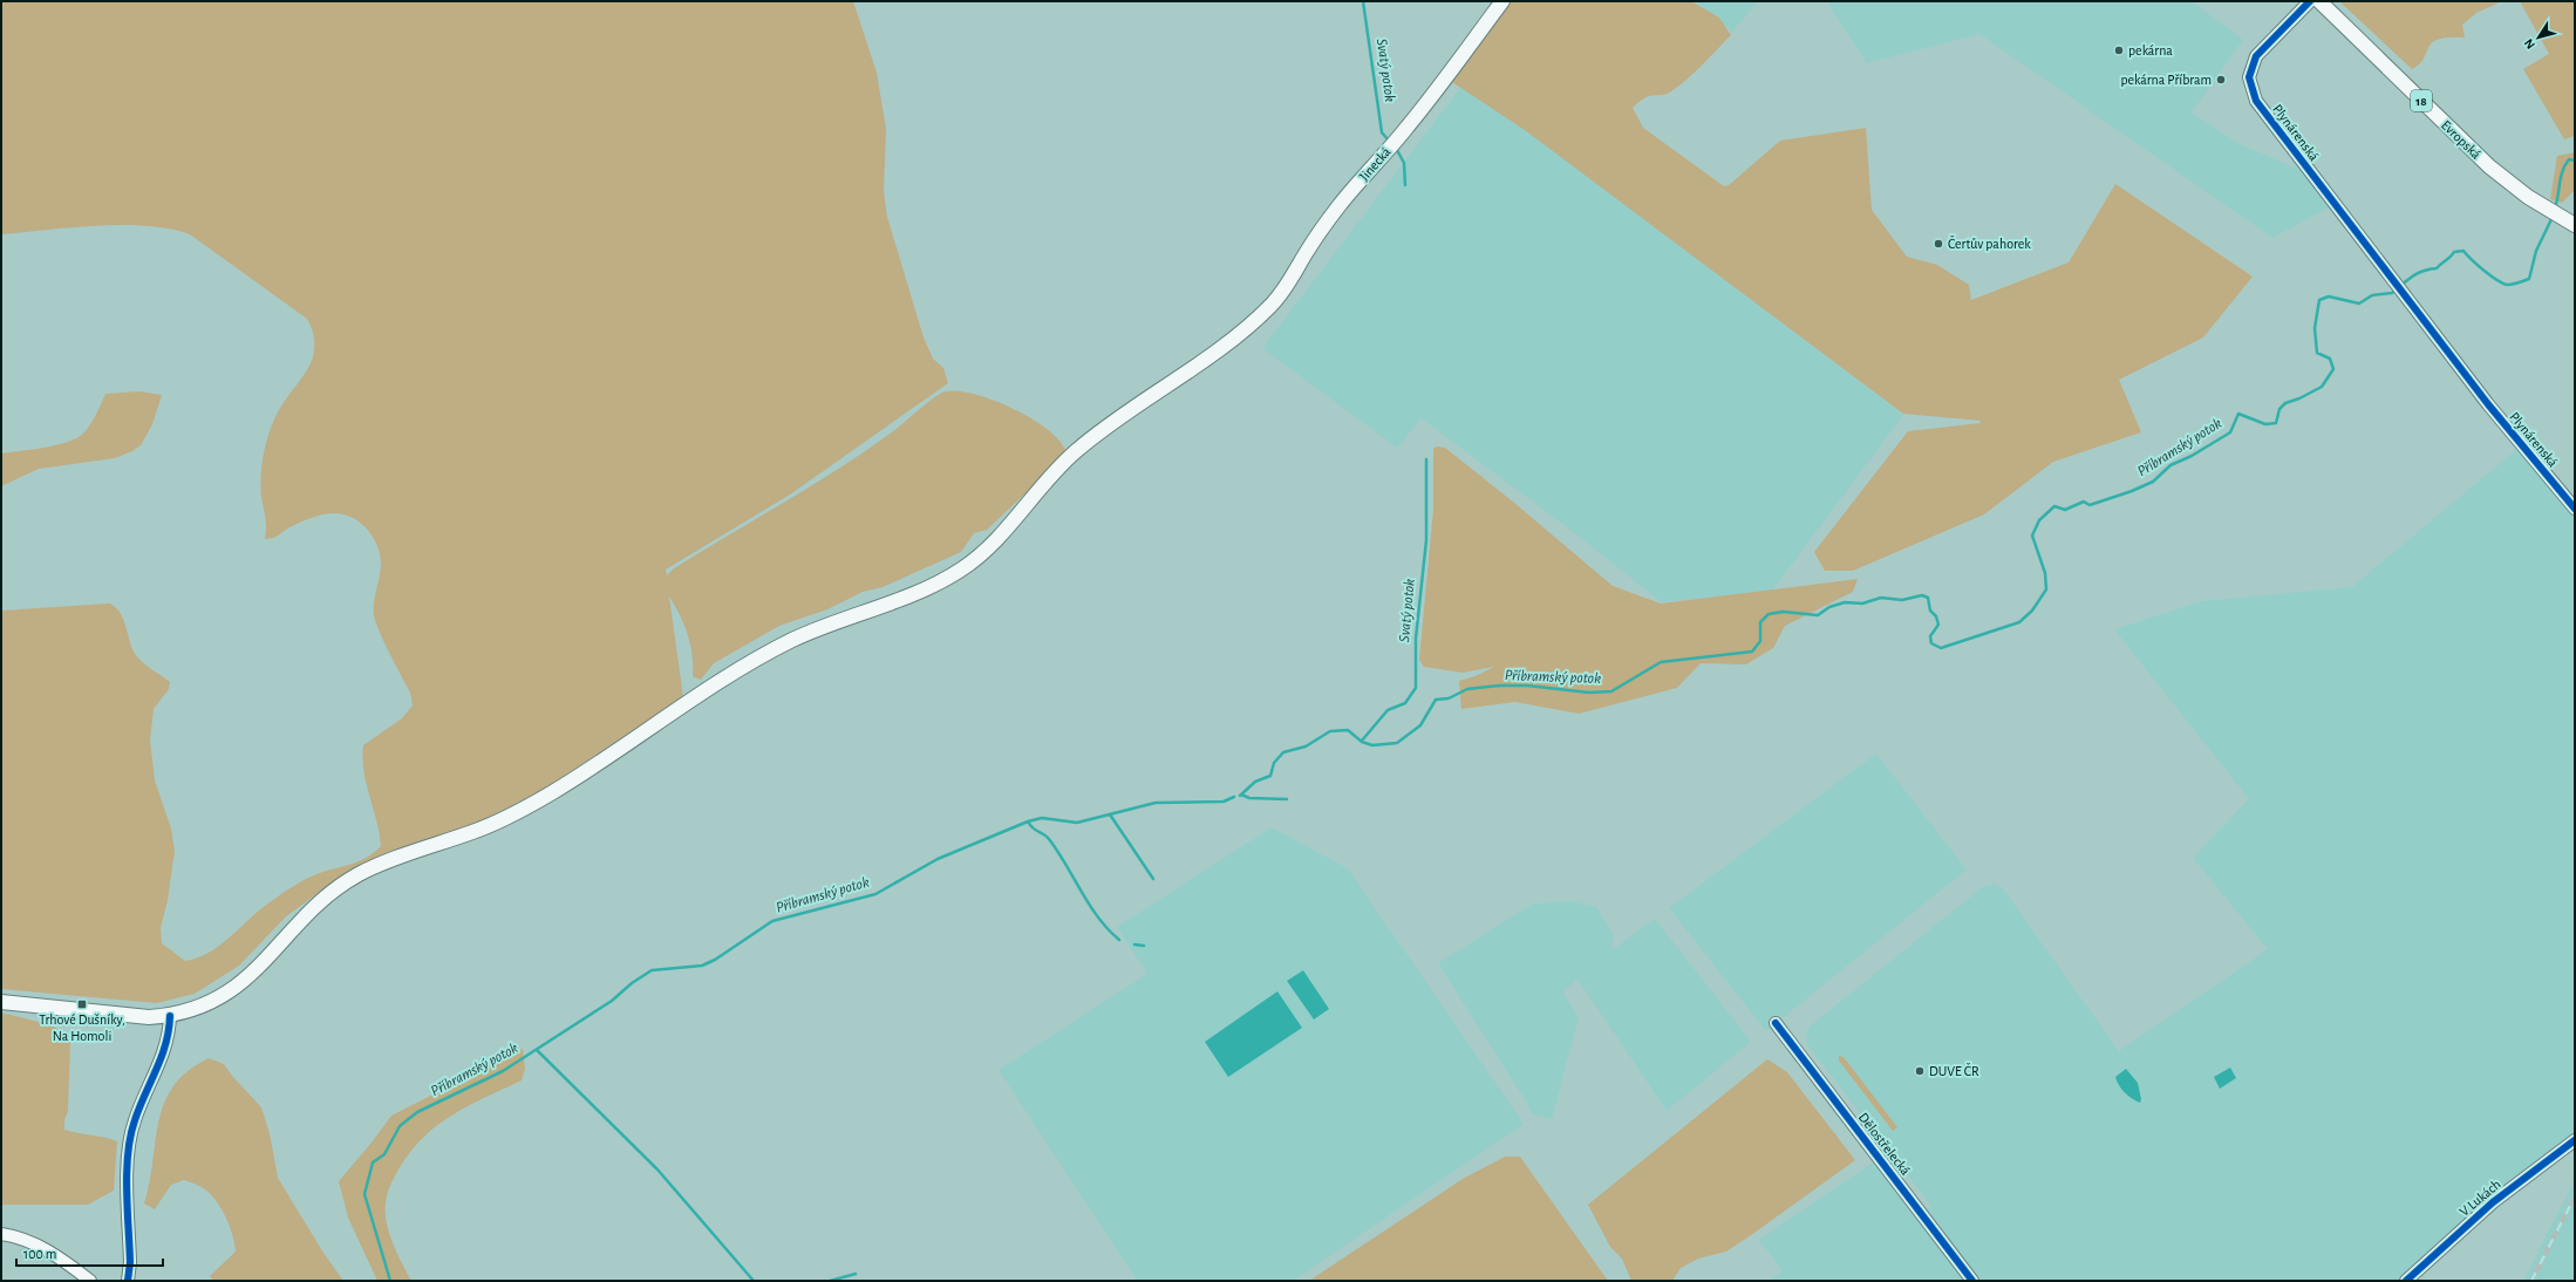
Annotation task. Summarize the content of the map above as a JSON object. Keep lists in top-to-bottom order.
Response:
{
  "streets": {
    "main road": ["18", "Evropská", "Jinecká"],
    "street": ["Plynárenská", "Dělostřelecká", "V Lukách"]
  },
  "water": ["Svatý potok", "Příbramský potok"],
  "places": {
    "other": [
      "pekárna",
      "pekárna Příbram",
      "Čertův pahorek",
      "DUVE ČR"
    ],
    "transit": ["Trhové Dušníky, Na Homoli"]
  },
  "scale_bar": "100 m",
  "north": "bottom left"
}
